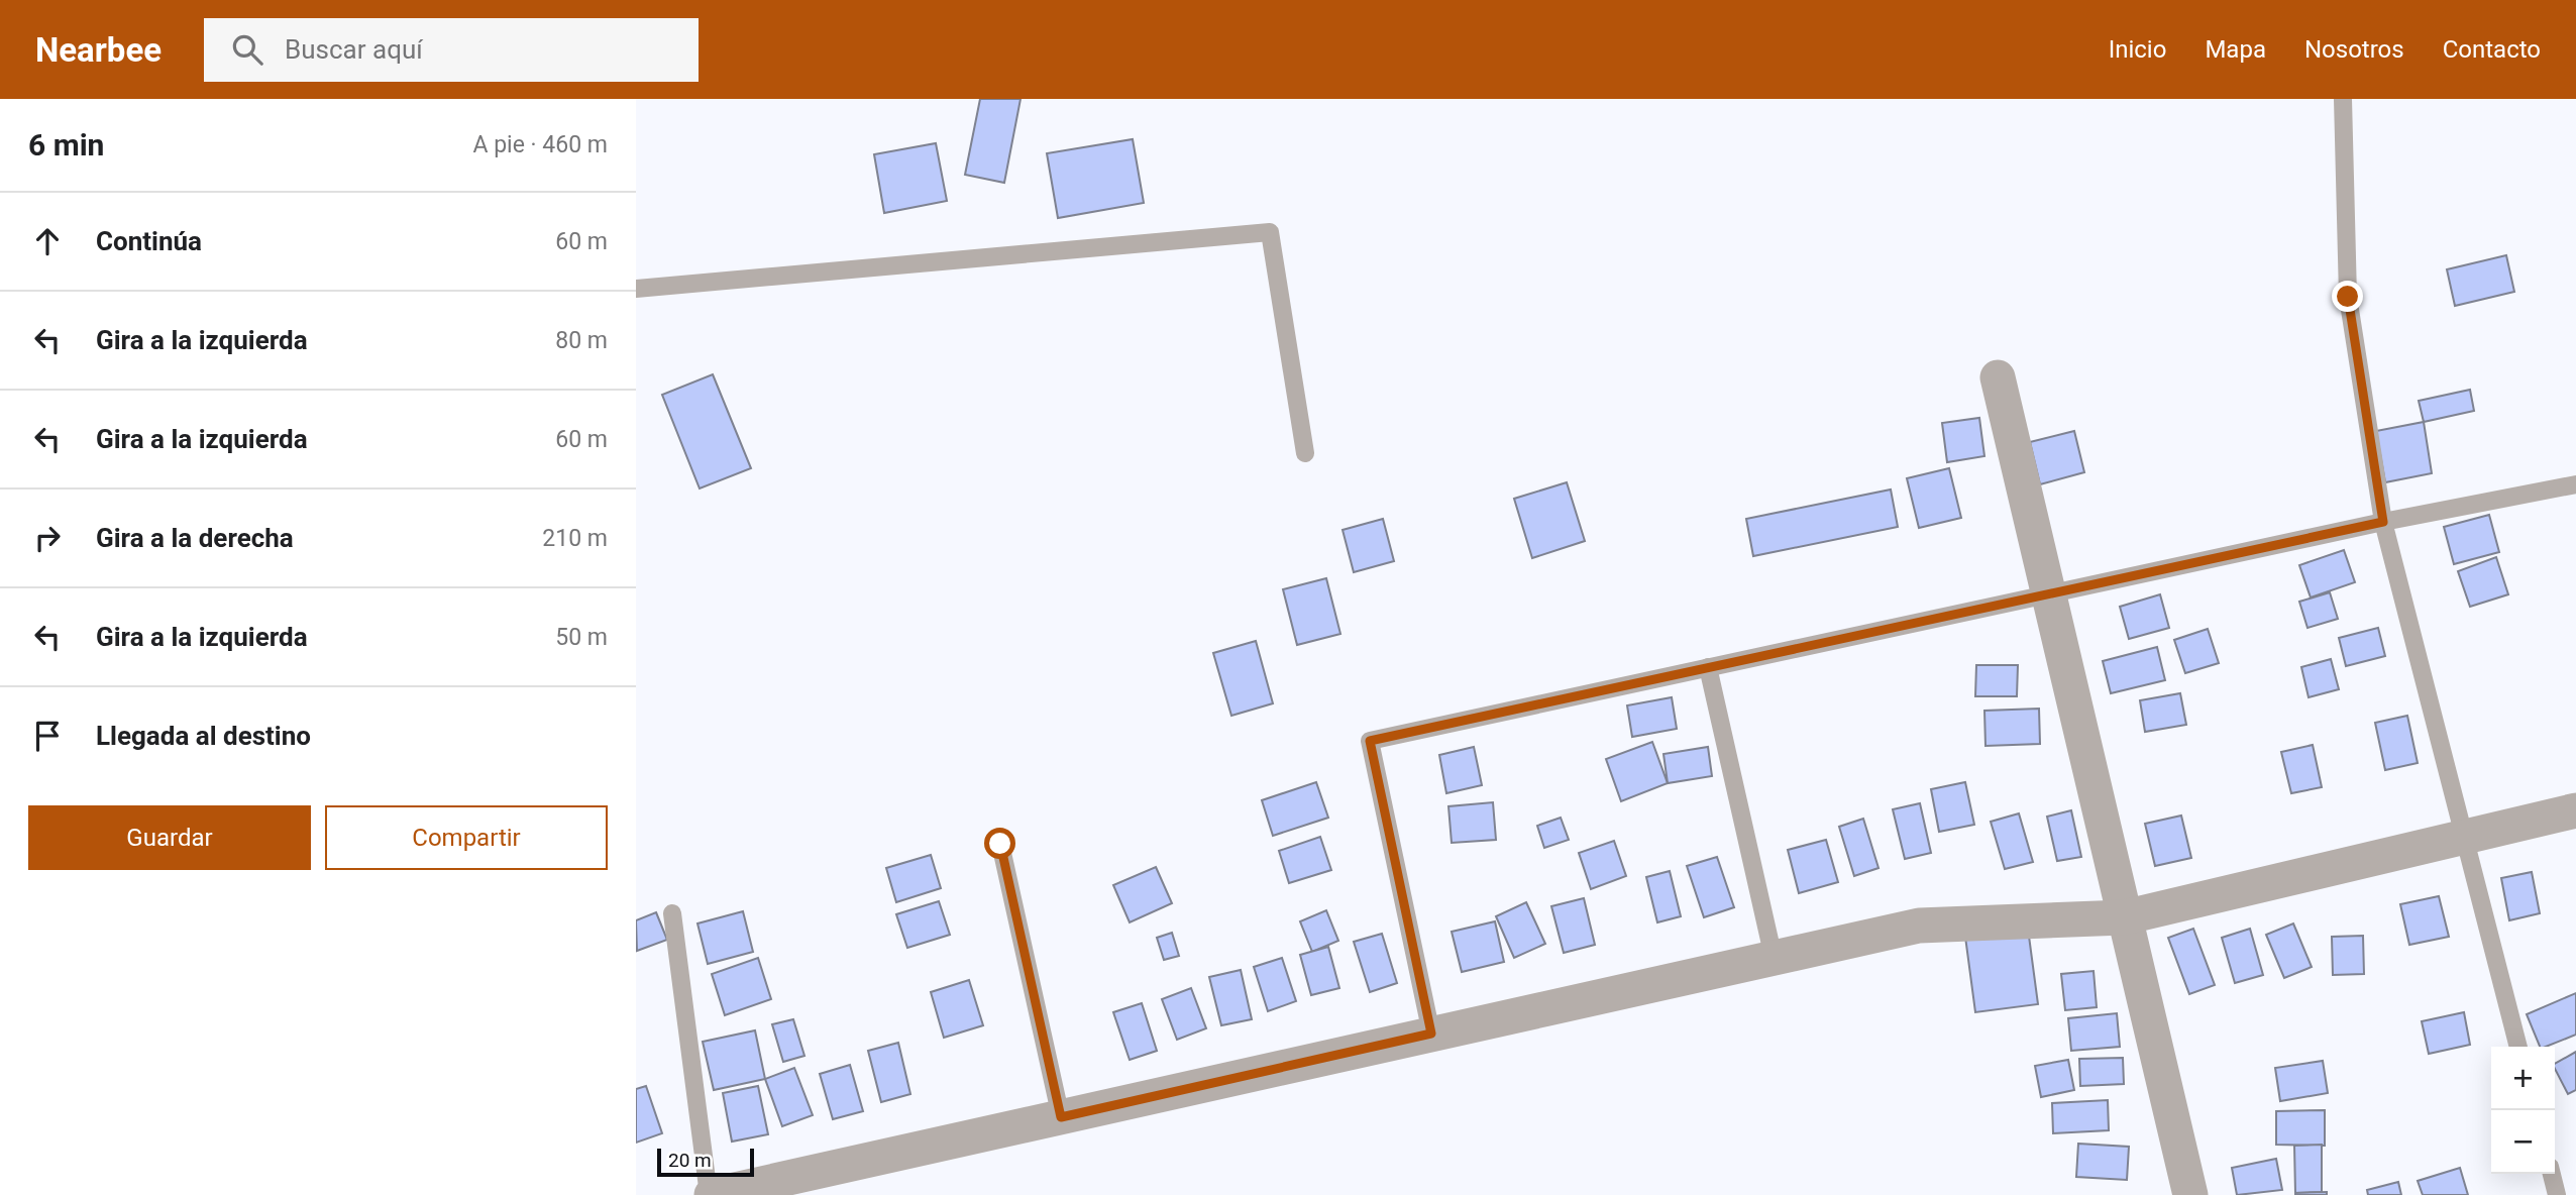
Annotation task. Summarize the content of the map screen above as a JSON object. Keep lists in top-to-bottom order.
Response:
{
  "scale_bar": "20 m",
  "page": {
    "header": "Nearbee",
    "search": "Buscar aquí",
    "nav": [
      "Inicio",
      "Mapa",
      "Nosotros",
      "Contacto"
    ],
    "heading": ["6 min", "A pie · 460 m"],
    "list": [
      ["Continúa", "60 m"],
      ["Gira a la izquierda", "80 m"],
      ["Gira a la izquierda", "60 m"],
      ["Gira a la derecha", "210 m"],
      ["Gira a la izquierda", "50 m"],
      "Llegada al destino"
    ],
    "buttons": ["Guardar", "Compartir"],
    "map_buttons": ["+", "−"],
    "scale": "20 m"
  }
}
